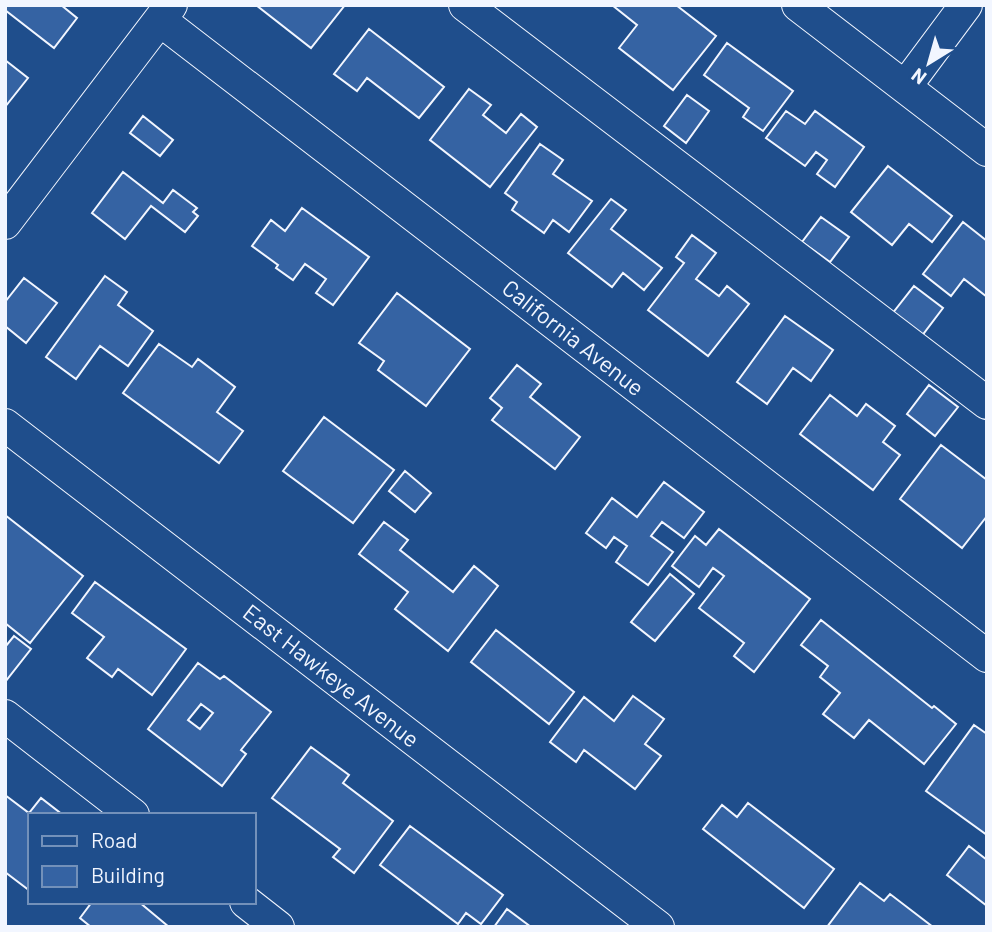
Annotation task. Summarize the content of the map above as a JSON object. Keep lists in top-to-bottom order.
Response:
{
  "streets": {
    "street": ["California Avenue", "East Hawkeye Avenue"]
  },
  "legend": ["Road", "Building"],
  "north": "bottom left"
}
